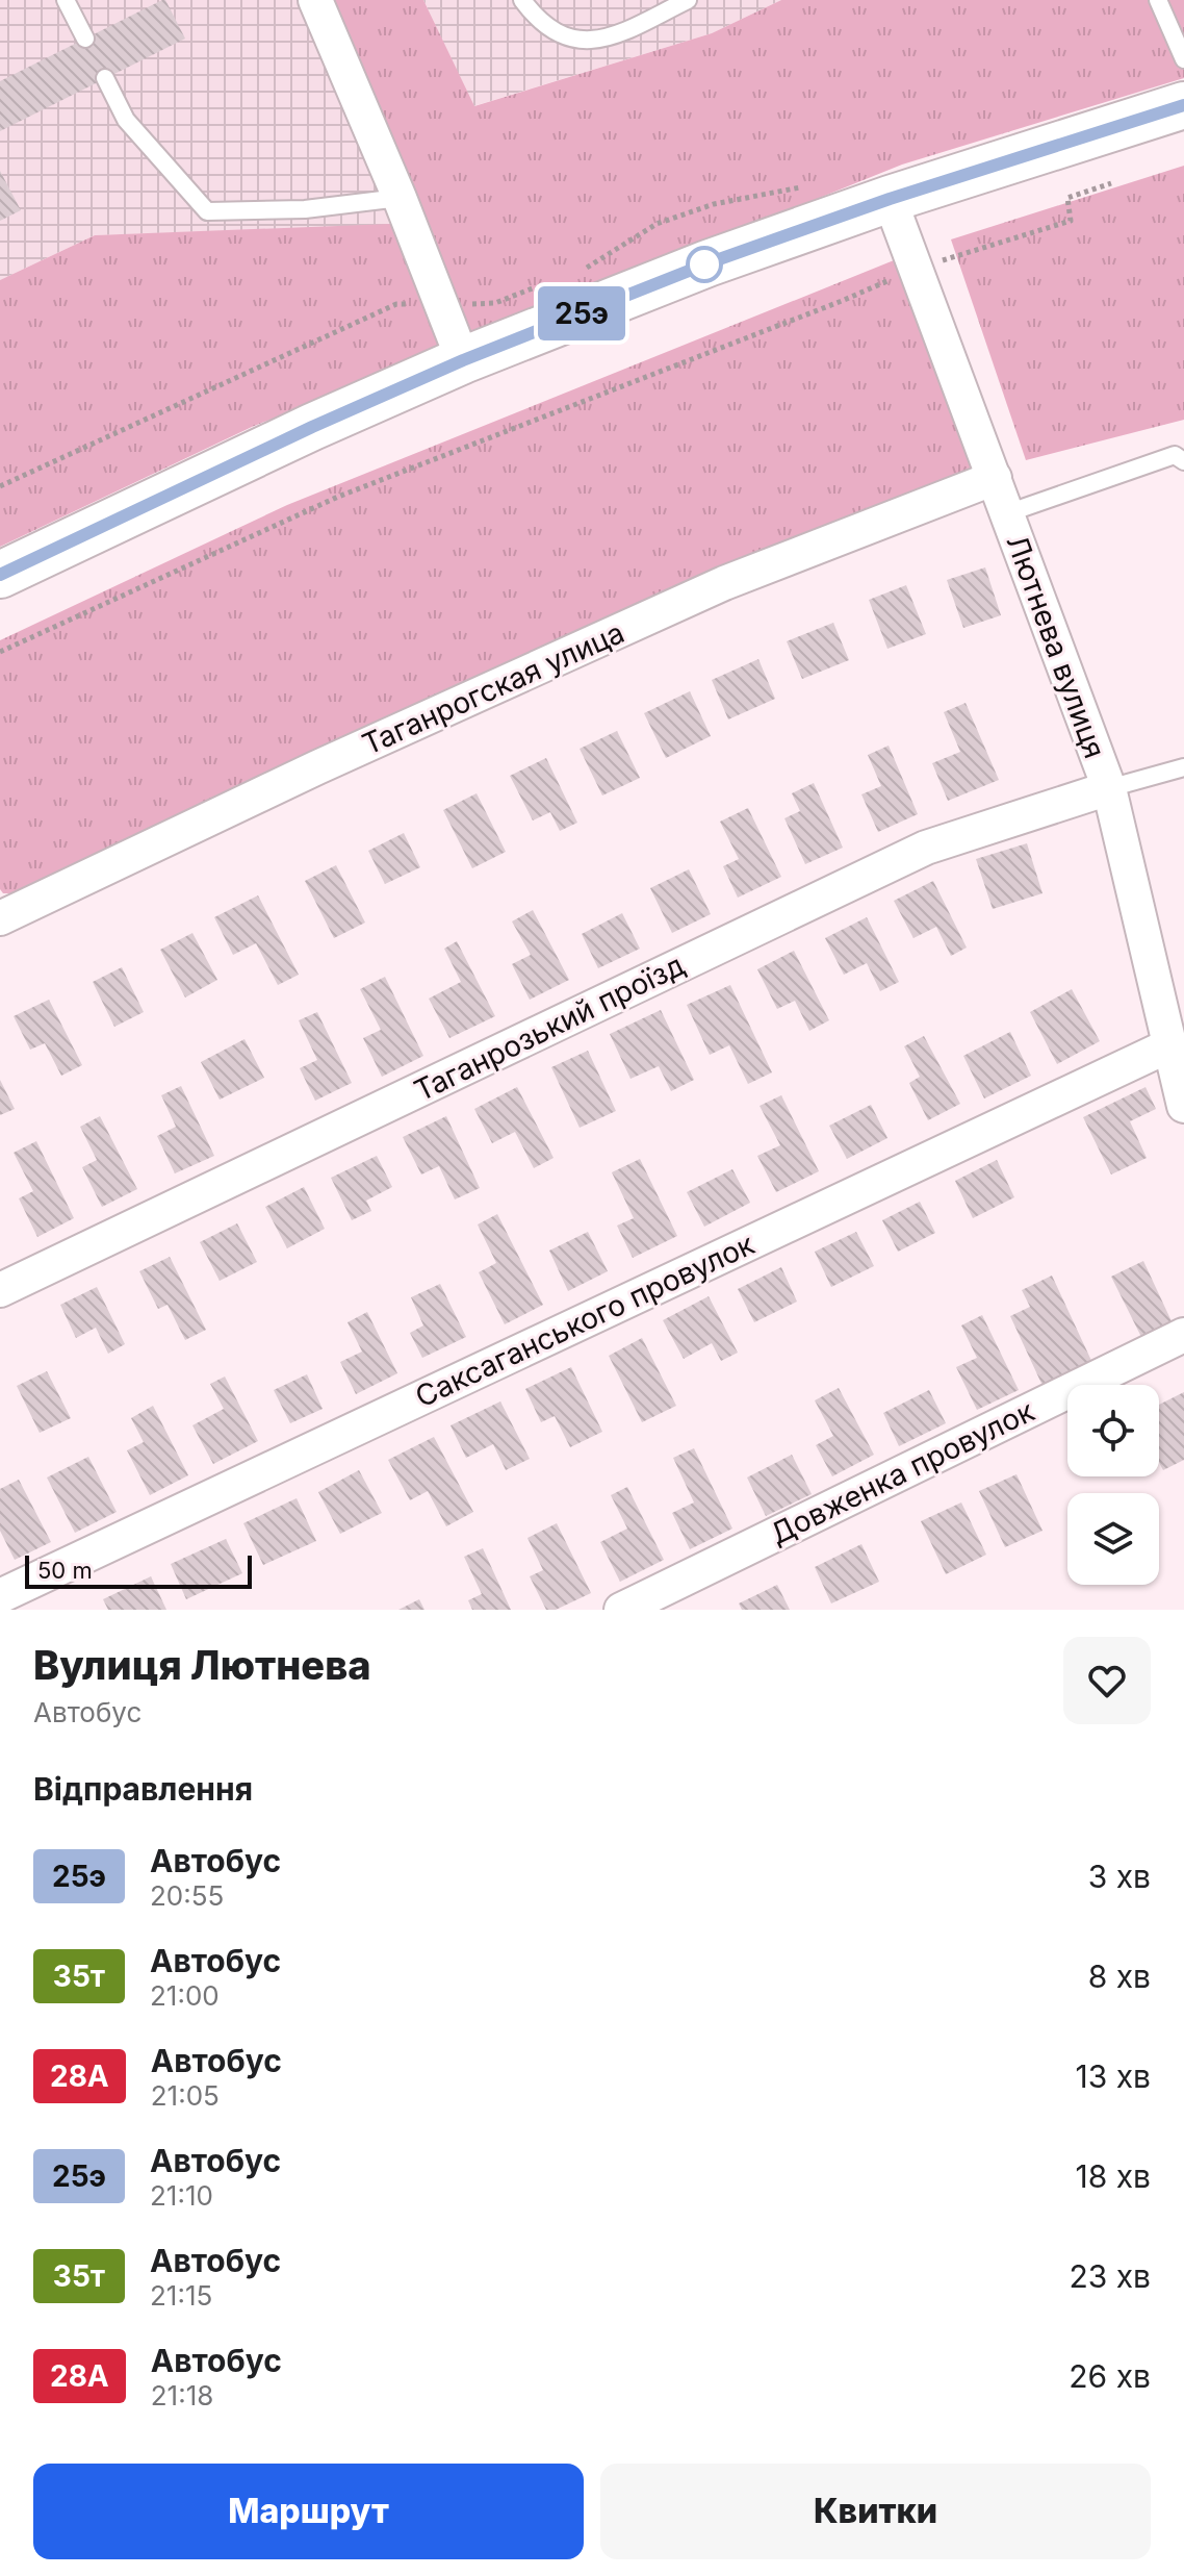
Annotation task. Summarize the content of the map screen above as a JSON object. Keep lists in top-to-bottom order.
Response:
{
  "streets": {
    "street": [
      "Лютнева вулиця",
      "Таганрогская улица",
      "Таганрозький проїзд",
      "Саксаганського провулок",
      "Довженка провулок"
    ]
  },
  "crossings": [
    ["Лютнева вулиця", "Таганрогская улица"],
    ["Лютнева вулиця", "Таганрозький проїзд"],
    ["Лютнева вулиця", "Саксаганського провулок"]
  ],
  "lines": ["bus line 25э"],
  "scale_bar": "50 m",
  "page": {
    "on_map": "25э",
    "scale": "50 m",
    "heading": [
      ["Вулиця Лютнева", "Автобус"],
      "Відправлення"
    ],
    "list": [
      {
        "mark": "25э",
        "name": "Автобус",
        "note": "20:55",
        "value": "3 хв"
      },
      {
        "mark": "35т",
        "name": "Автобус",
        "note": "21:00",
        "value": "8 хв"
      },
      {
        "mark": "28А",
        "name": "Автобус",
        "note": "21:05",
        "value": "13 хв"
      },
      {
        "mark": "25э",
        "name": "Автобус",
        "note": "21:10",
        "value": "18 хв"
      },
      {
        "mark": "35т",
        "name": "Автобус",
        "note": "21:15",
        "value": "23 хв"
      },
      {
        "mark": "28А",
        "name": "Автобус",
        "note": "21:18",
        "value": "26 хв"
      }
    ],
    "buttons": ["Маршрут", "Квитки"]
  }
}
